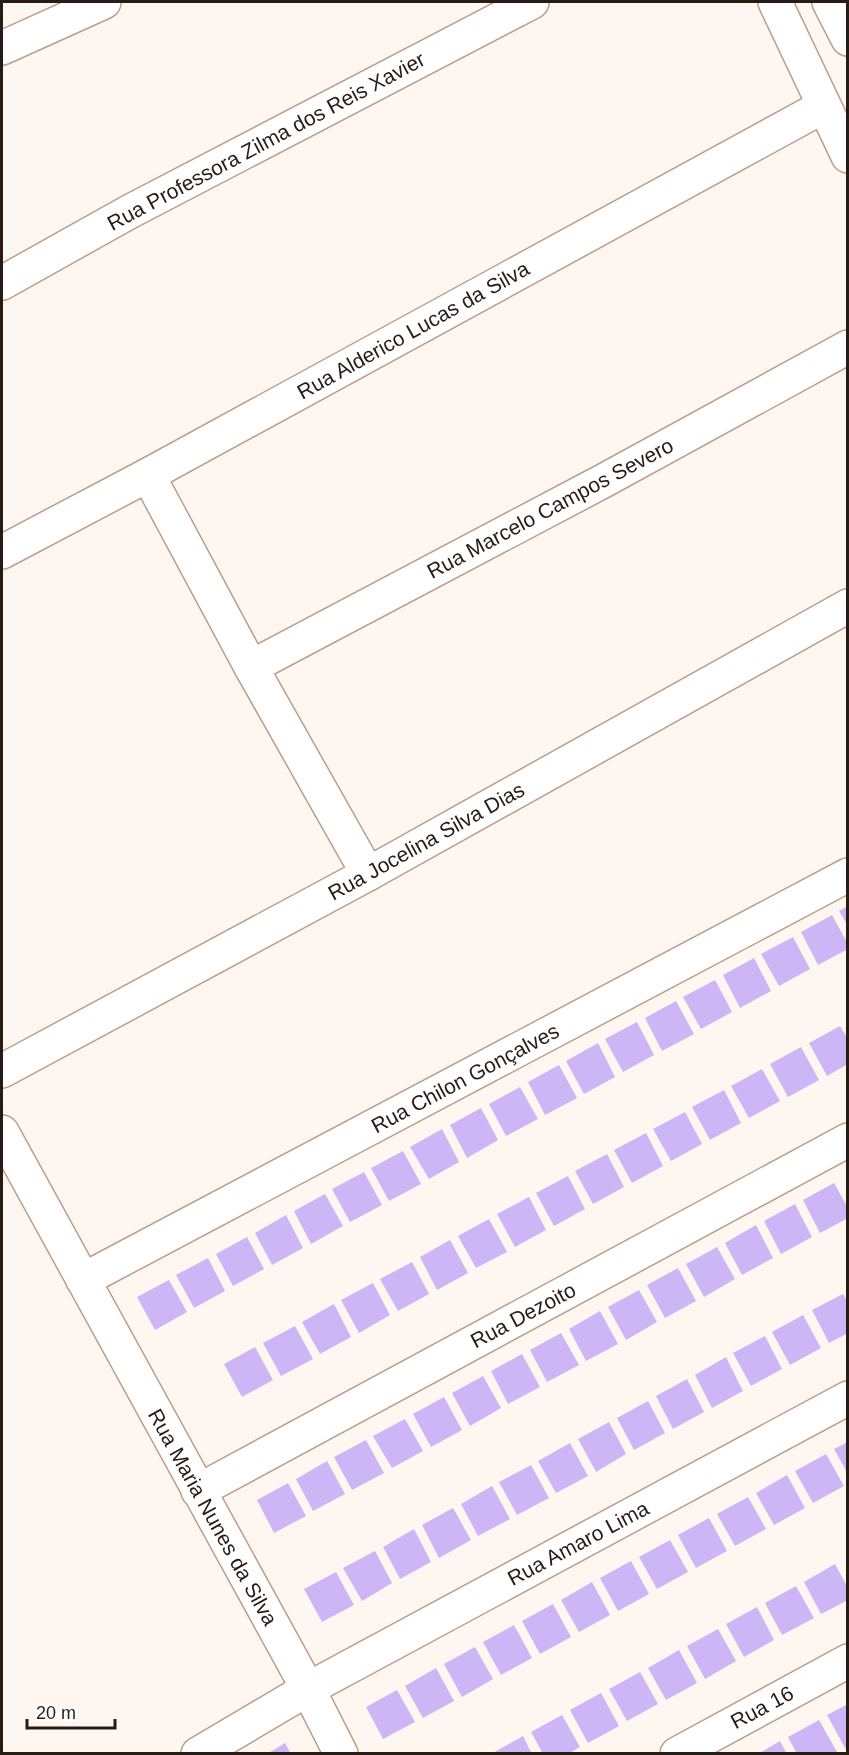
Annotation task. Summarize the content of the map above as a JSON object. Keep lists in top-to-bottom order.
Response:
{
  "streets": {
    "street": [
      "Rua Professora Zilma dos Reis Xavier",
      "Rua Alderico Lucas da Silva",
      "Rua Marcelo Campos Severo",
      "Rua Jocelina Silva Dias",
      "Rua Chilon Gonçalves",
      "Rua Dezoito",
      "Rua Maria Nunes da Silva",
      "Rua Amaro Lima",
      "Rua 16"
    ]
  },
  "crossings": [
    ["Rua Chilon Gonçalves", "Rua Maria Nunes da Silva"],
    ["Rua Dezoito", "Rua Maria Nunes da Silva"],
    ["Rua Maria Nunes da Silva", "Rua Amaro Lima"]
  ],
  "scale_bar": "20 m"
}
